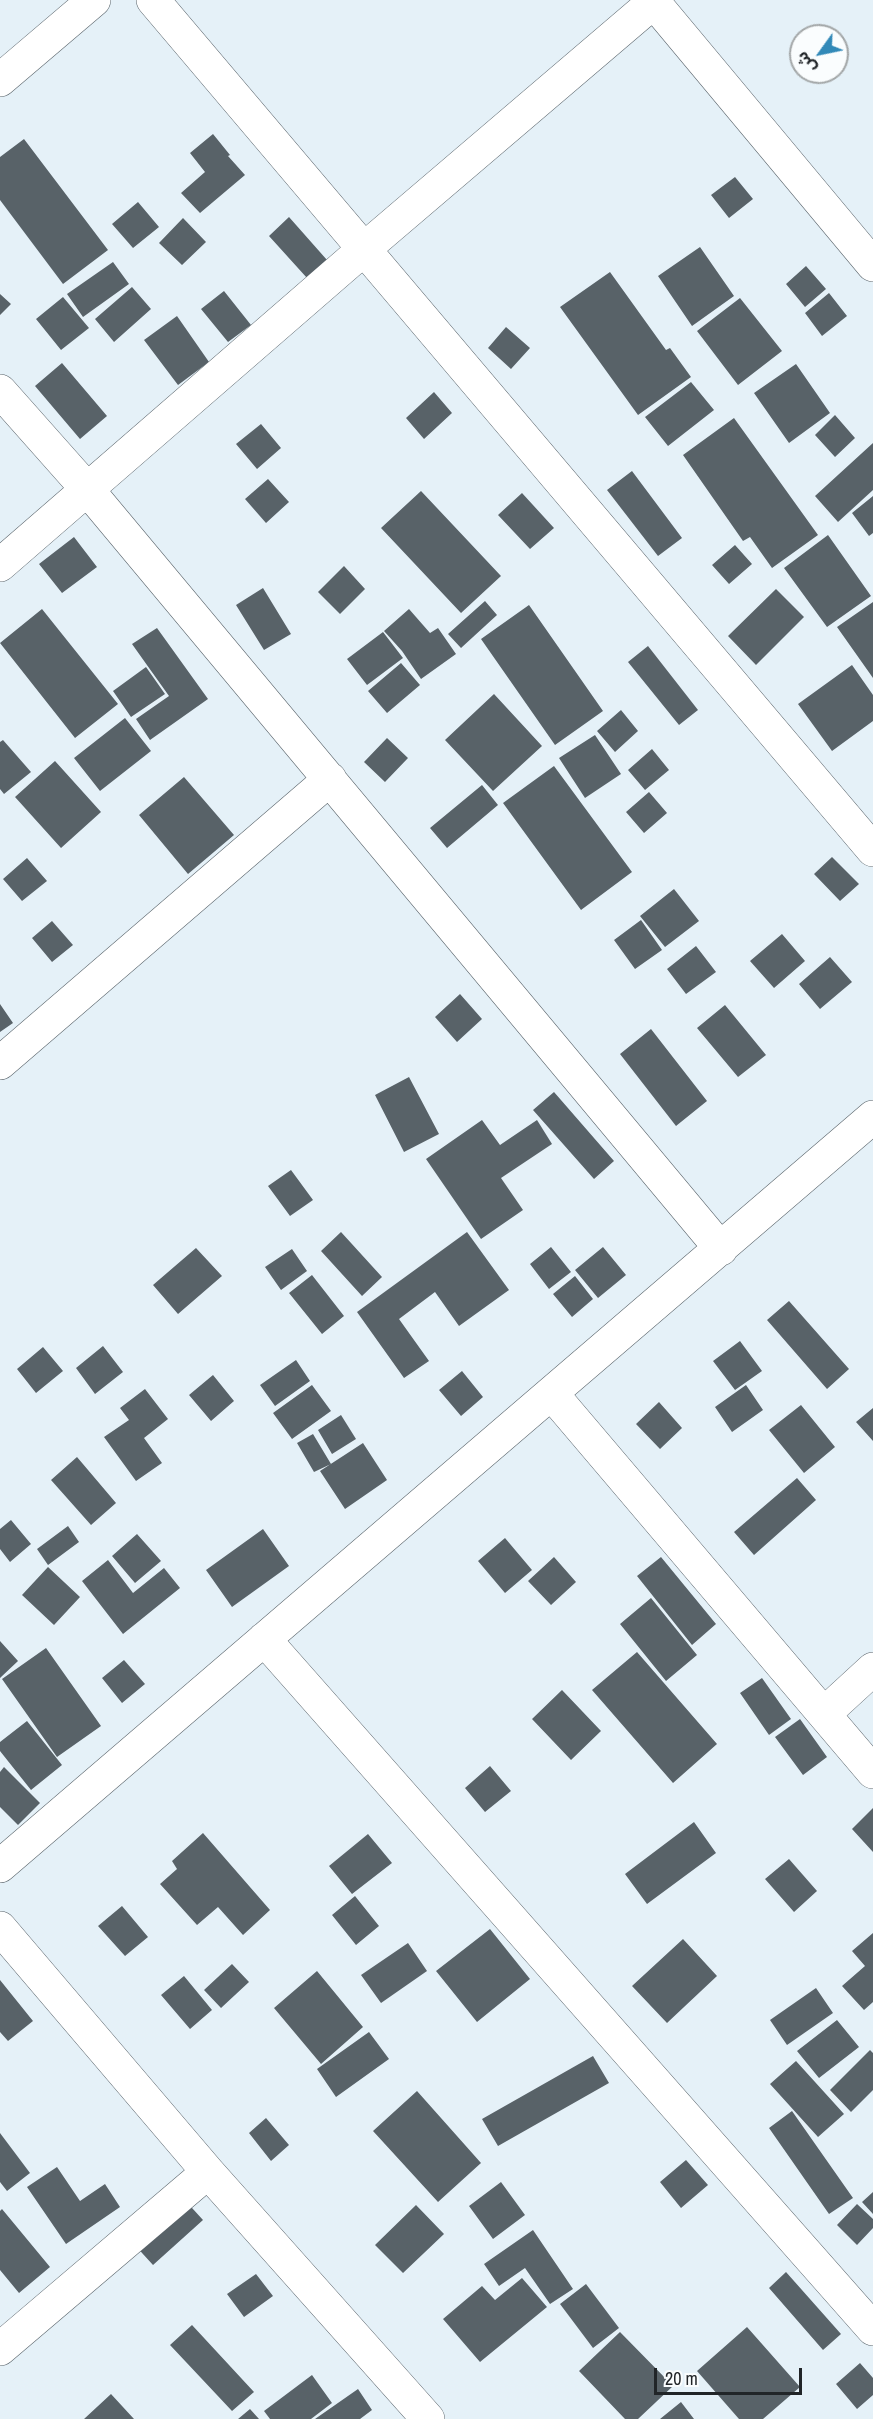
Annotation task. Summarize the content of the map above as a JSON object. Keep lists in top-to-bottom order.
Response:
{
  "scale_bar": "20 m",
  "north": "bottom left"
}
